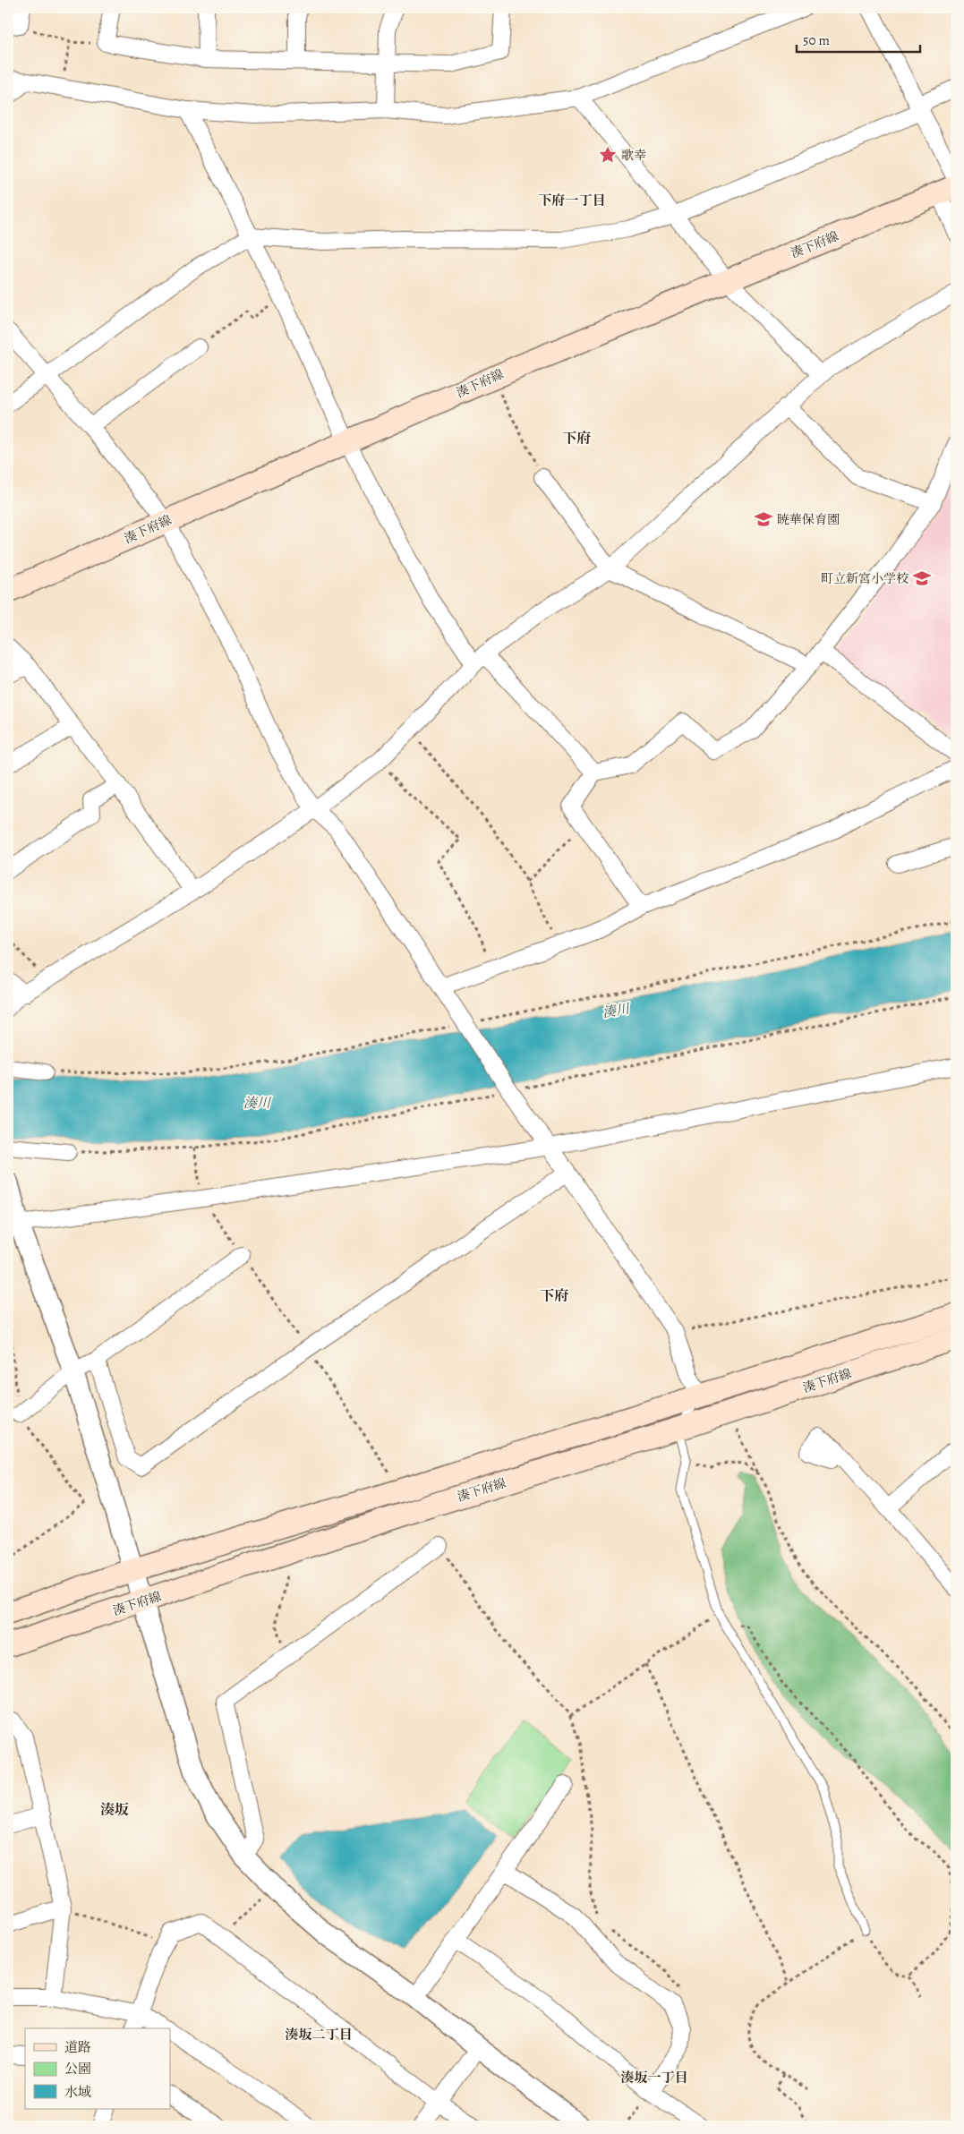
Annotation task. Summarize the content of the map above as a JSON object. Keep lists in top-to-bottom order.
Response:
{
  "streets": {
    "main road": ["湊下府線"]
  },
  "districts": [
    "下府一丁目",
    "下府",
    "下府",
    "湊坂",
    "湊坂二丁目",
    "湊坂一丁目"
  ],
  "water": ["湊川"],
  "places": {
    "place": ["歌幸"],
    "school or university": ["暁華保育園", "町立新宮小学校"]
  },
  "legend": ["道路", "公園", "水域"],
  "scale_bar": "50 m"
}
